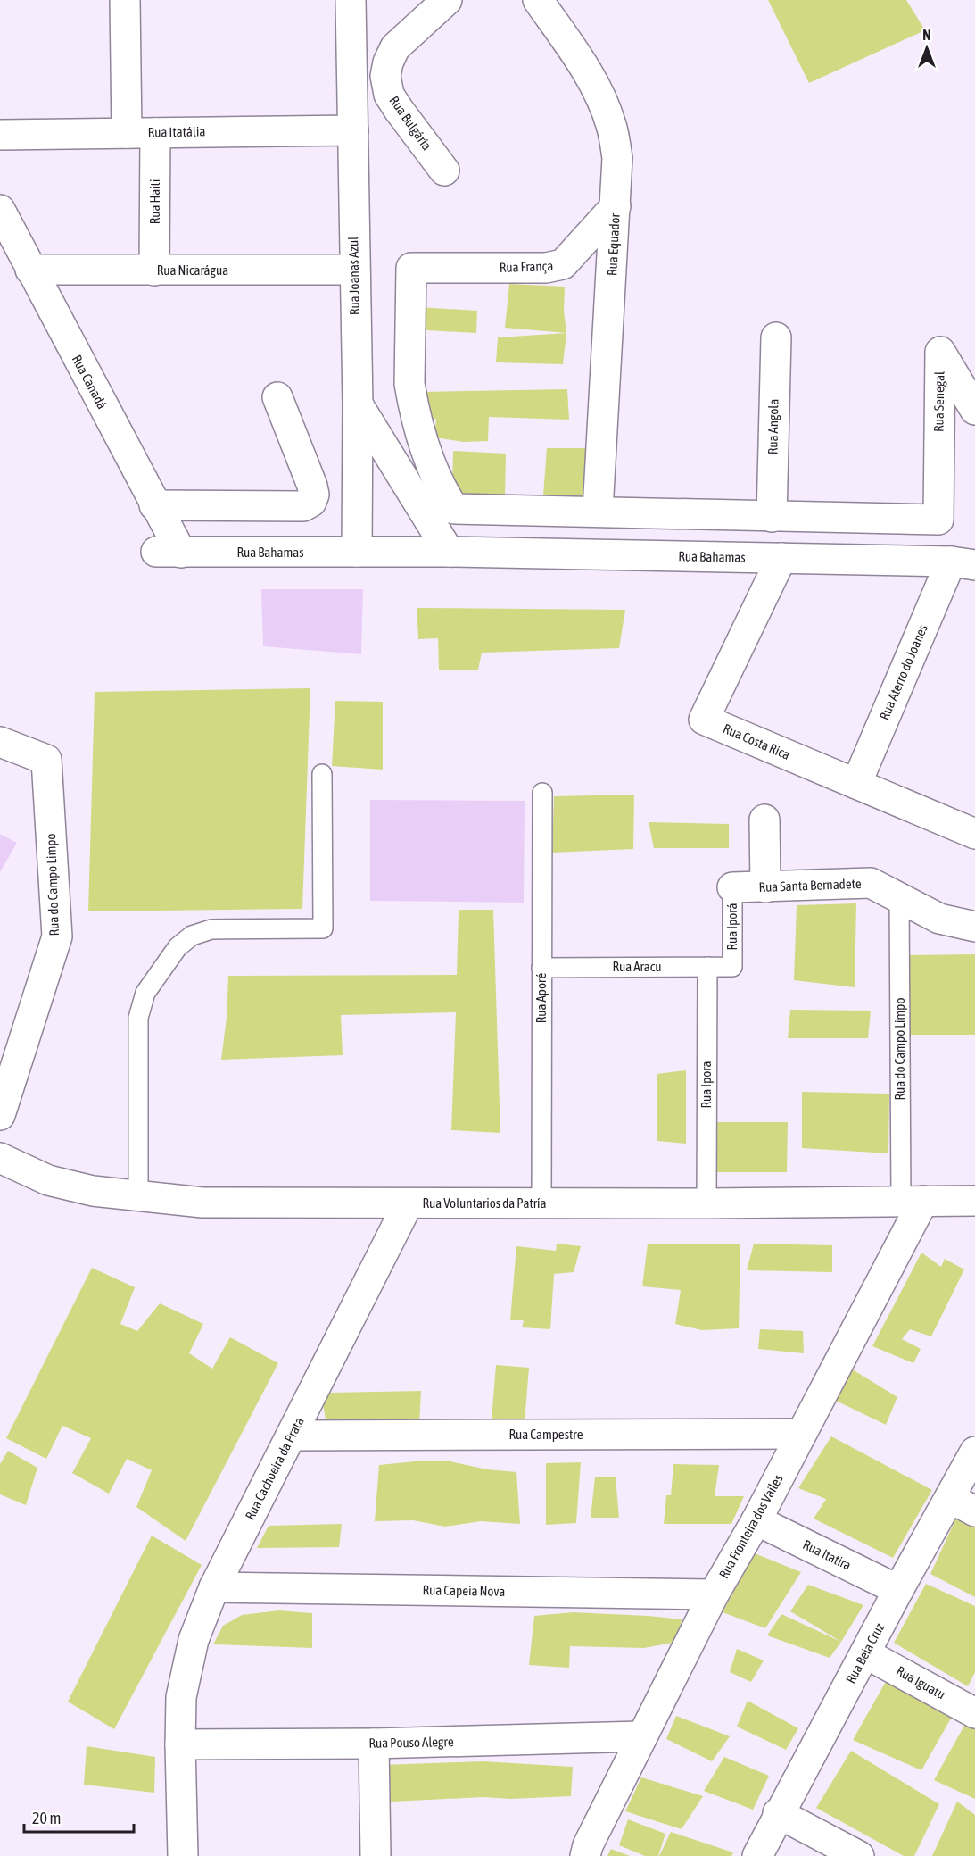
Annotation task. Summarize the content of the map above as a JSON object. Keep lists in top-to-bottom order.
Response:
{
  "streets": {
    "street": [
      "Rua Bulgária",
      "Rua Itatália",
      "Rua Haiti",
      "Rua Equador",
      "Rua França",
      "Rua Nicarágua",
      "Rua Joanas Azul",
      "Rua Canadá",
      "Rua Senegal",
      "Rua Angola",
      "Rua Bahamas",
      "Rua Aterro do Joanes",
      "Rua Costa Rica",
      "Rua do Campo Limpo",
      "Rua Santa Bernadete",
      "Rua Voluntarios da Patría",
      "Rua Campestre",
      "Rua Cachoeira da Prata",
      "Rua Fronteira dos Vailes",
      "Rua Itatira",
      "Rua Capeia Nova",
      "Rua Beia Cruz",
      "Rua Iguatu",
      "Rua Pouso Alegre"
    ],
    "lane": [
      "Rua Iporá",
      "Rua Aracu",
      "Rua Aporé",
      "Rua Ipora"
    ]
  },
  "crossings": [
    ["Rua Itatália", "Rua Haiti"],
    ["Rua Itatália", "Rua Joanas Azul"],
    ["Rua Haiti", "Rua Nicarágua"],
    ["Rua Equador", "Rua França"],
    ["Rua Nicarágua", "Rua Joanas Azul"],
    ["Rua Nicarágua", "Rua Canadá"],
    ["Rua Joanas Azul", "Rua Bahamas"],
    ["Rua Canadá", "Rua Bahamas"],
    ["Rua Senegal", "Rua Angola"],
    ["Rua Bahamas", "Rua Aterro do Joanes"],
    ["Rua Bahamas", "Rua Costa Rica"],
    ["Rua Aterro do Joanes", "Rua Costa Rica"],
    ["Rua do Campo Limpo", "Rua Santa Bernadete"],
    ["Rua do Campo Limpo", "Rua Voluntarios da Patría"],
    ["Rua do Campo Limpo", "Rua Fronteira dos Vailes"],
    ["Rua Santa Bernadete", "Rua Iporá"],
    ["Rua Iporá", "Rua Aracu"],
    ["Rua Aracu", "Rua Aporé"],
    ["Rua Aracu", "Rua Ipora"],
    ["Rua Aporé", "Rua Voluntarios da Patría"],
    ["Rua Ipora", "Rua Voluntarios da Patría"],
    ["Rua Voluntarios da Patría", "Rua Cachoeira da Prata"],
    ["Rua Voluntarios da Patría", "Rua Fronteira dos Vailes"],
    ["Rua Campestre", "Rua Cachoeira da Prata"],
    ["Rua Campestre", "Rua Fronteira dos Vailes"],
    ["Rua Cachoeira da Prata", "Rua Capeia Nova"],
    ["Rua Cachoeira da Prata", "Rua Pouso Alegre"],
    ["Rua Fronteira dos Vailes", "Rua Itatira"],
    ["Rua Fronteira dos Vailes", "Rua Capeia Nova"],
    ["Rua Fronteira dos Vailes", "Rua Pouso Alegre"],
    ["Rua Itatira", "Rua Beia Cruz"],
    ["Rua Beia Cruz", "Rua Iguatu"]
  ],
  "scale_bar": "20 m",
  "north": "top"
}
